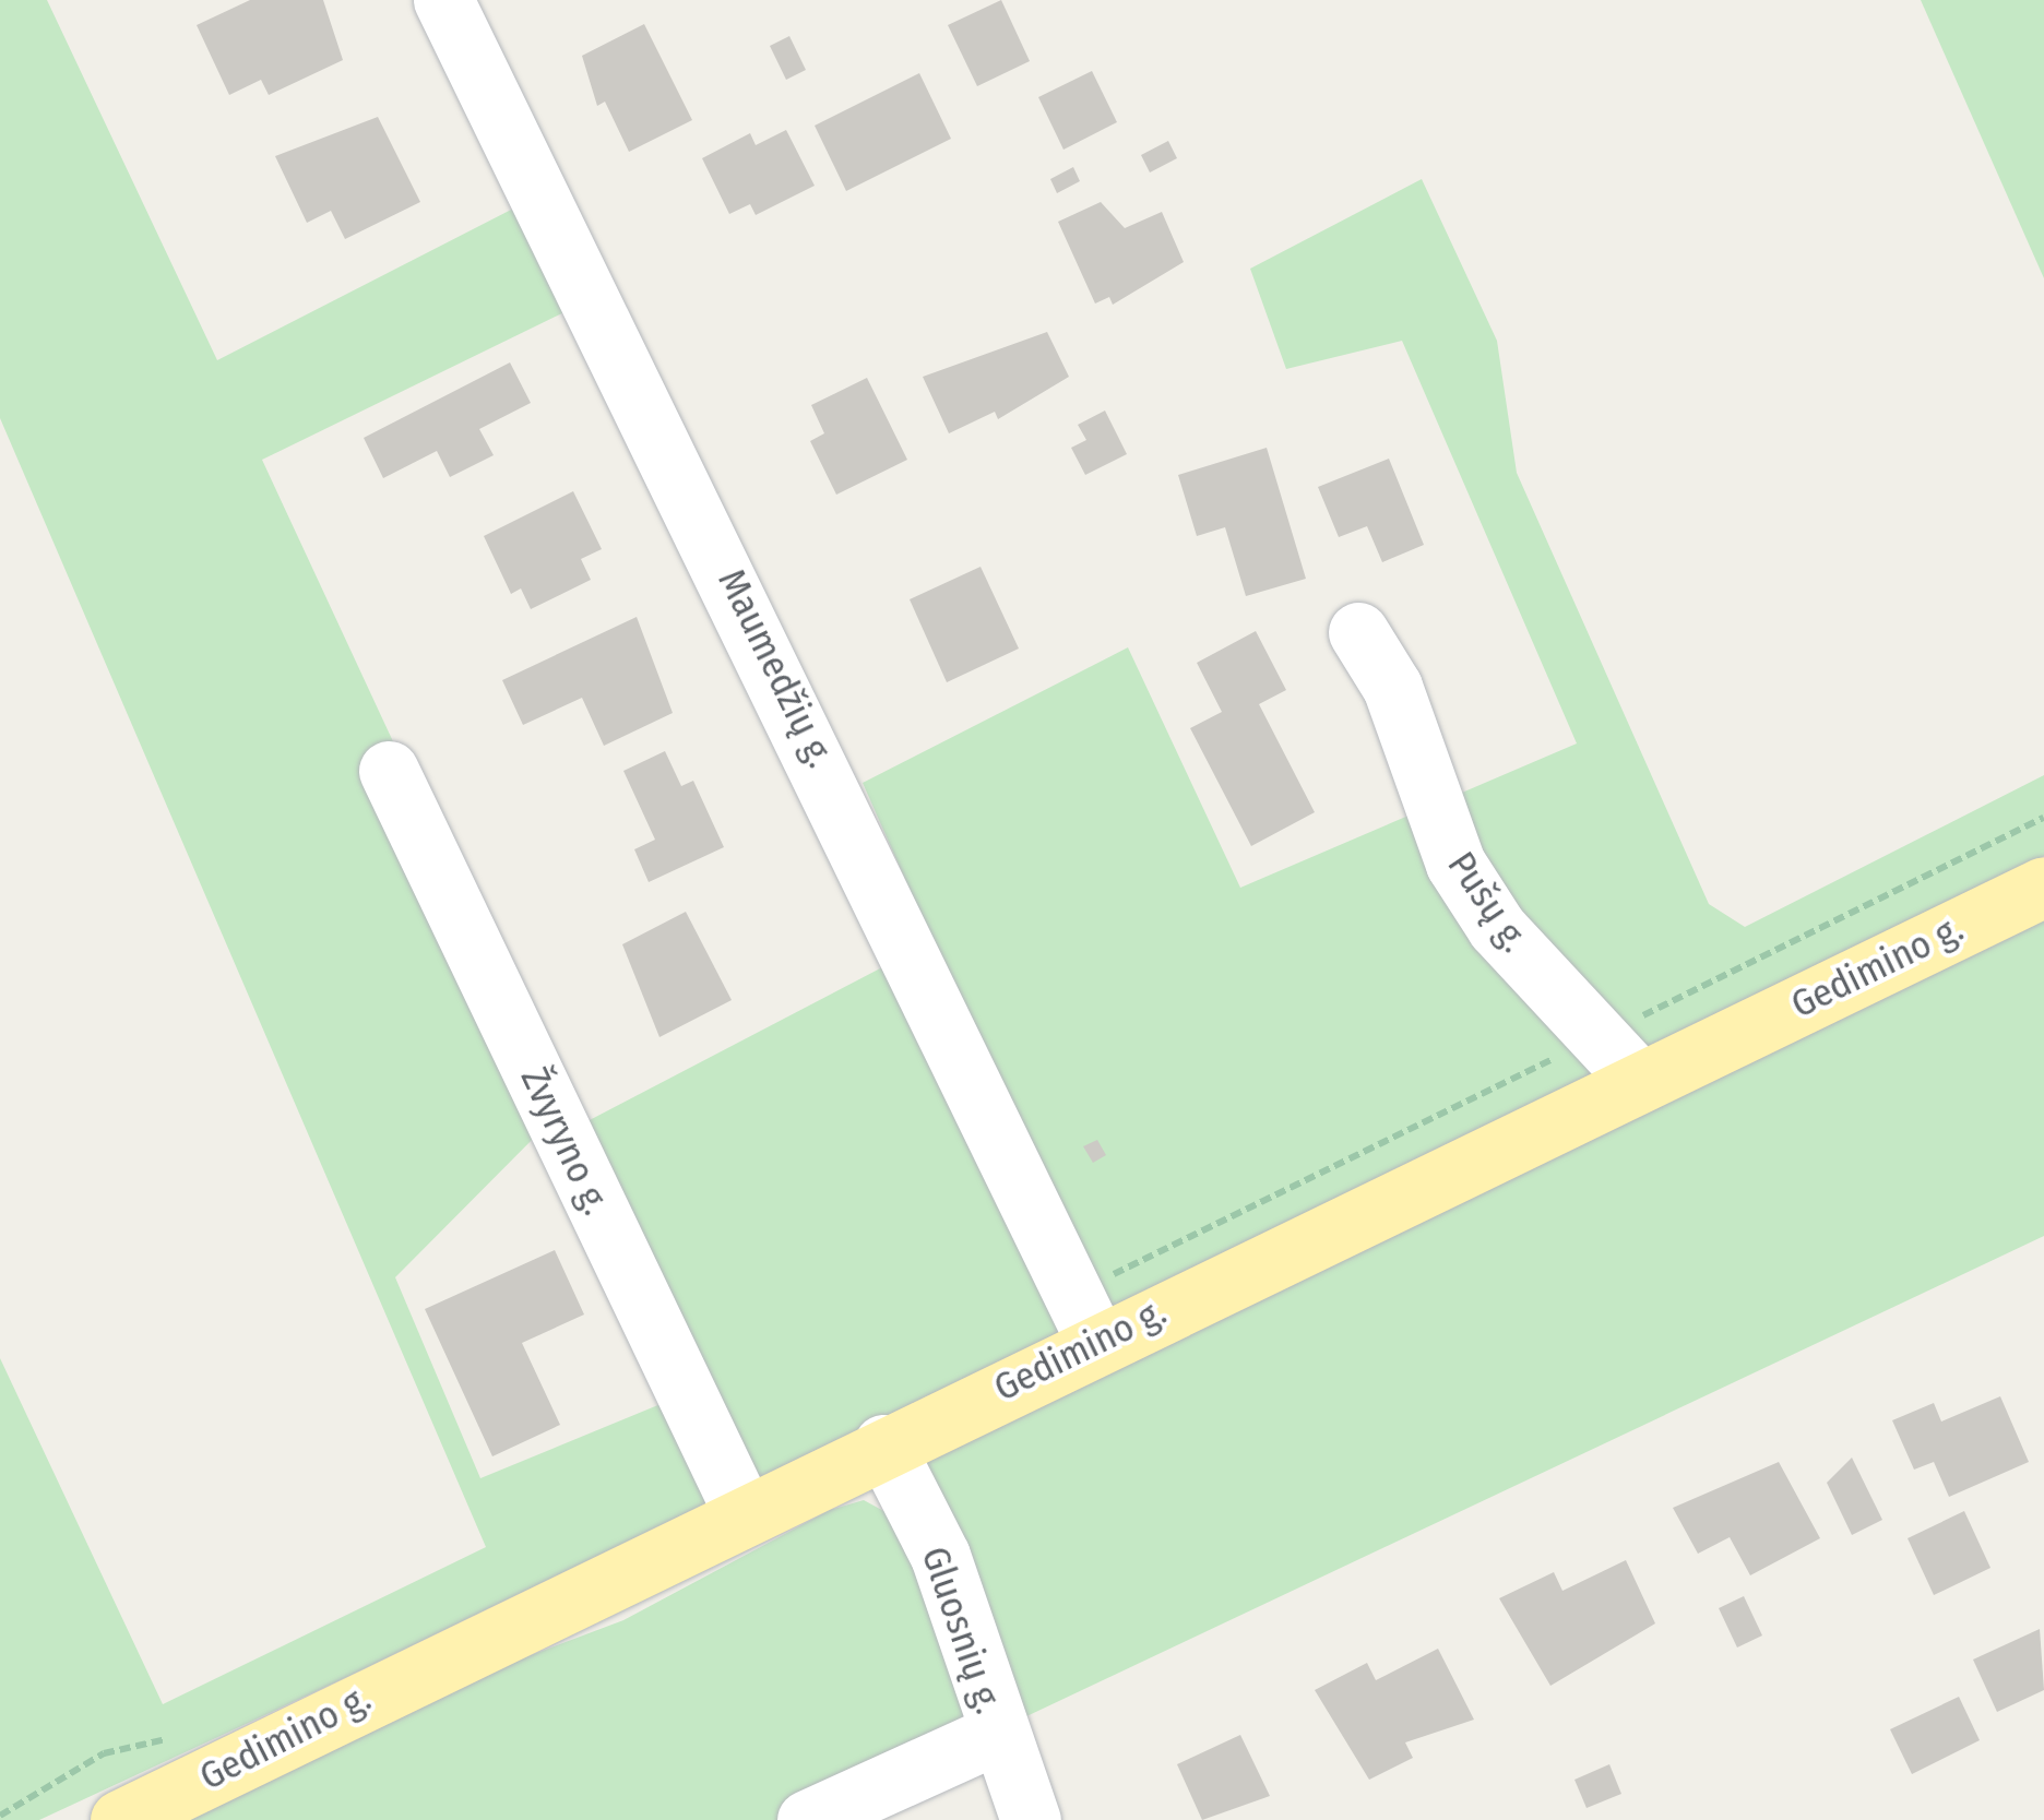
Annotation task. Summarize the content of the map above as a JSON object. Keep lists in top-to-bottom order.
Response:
{
  "streets": {
    "main road": ["Gedimino g."],
    "street": [
      "Maumedžių g.",
      "Pušų g.",
      "Žvyryno g.",
      "Gluosnių g."
    ]
  },
  "crossings": [
    ["Maumedžių g.", "Gedimino g."],
    ["Pušų g.", "Gedimino g."],
    ["Gedimino g.", "Žvyryno g."],
    ["Gedimino g.", "Gluosnių g."]
  ]
}
